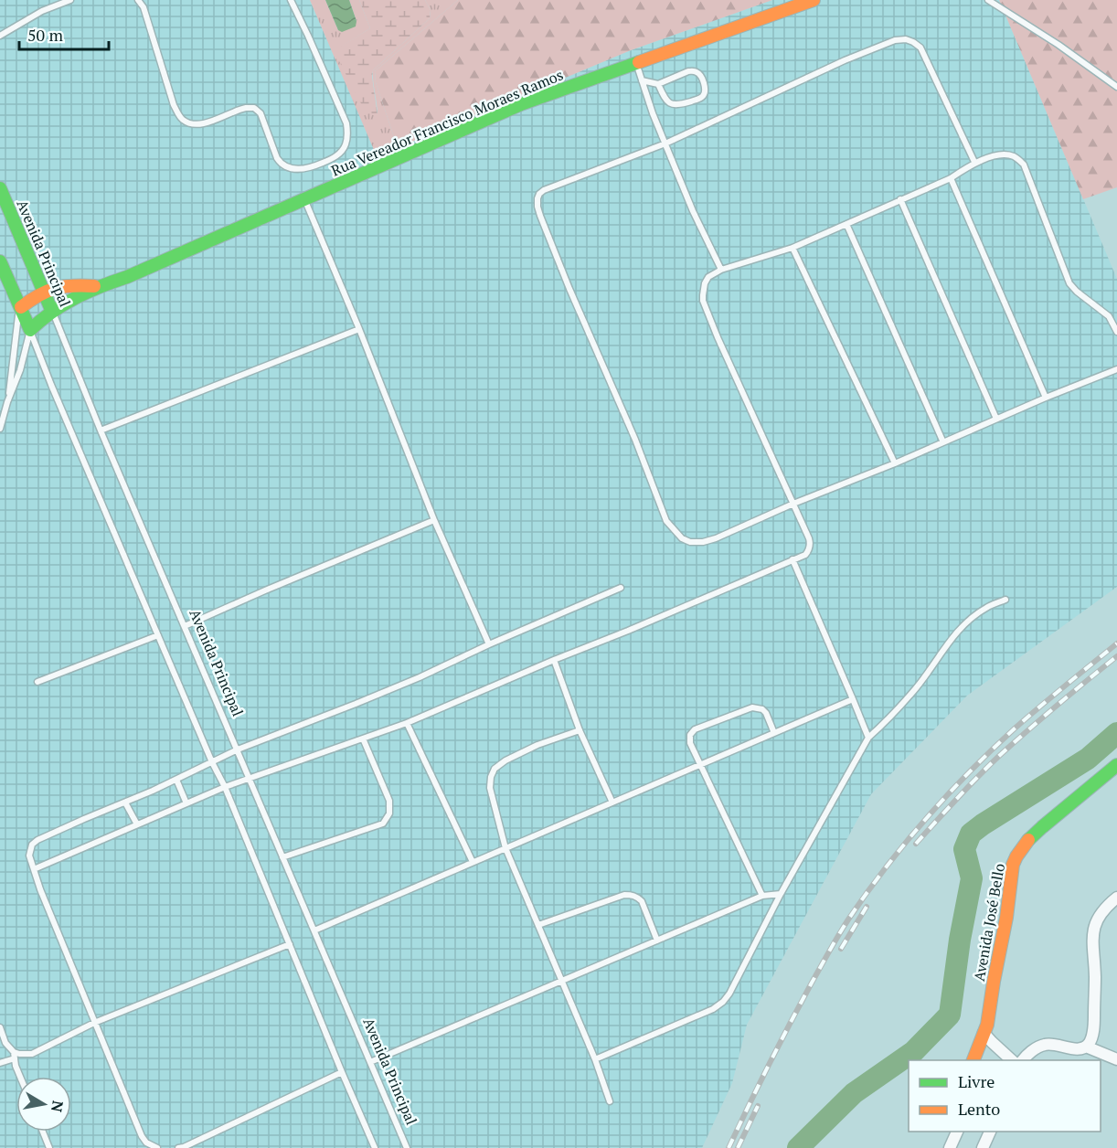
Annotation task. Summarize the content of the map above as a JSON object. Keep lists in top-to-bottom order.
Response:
{
  "streets": {
    "street": ["Rua Vereador Francisco Moraes Ramos", "Avenida Principal", "Avenida José Bello"]
  },
  "legend": ["Livre", "Lento"],
  "scale_bar": "50 m",
  "north": "right"
}
